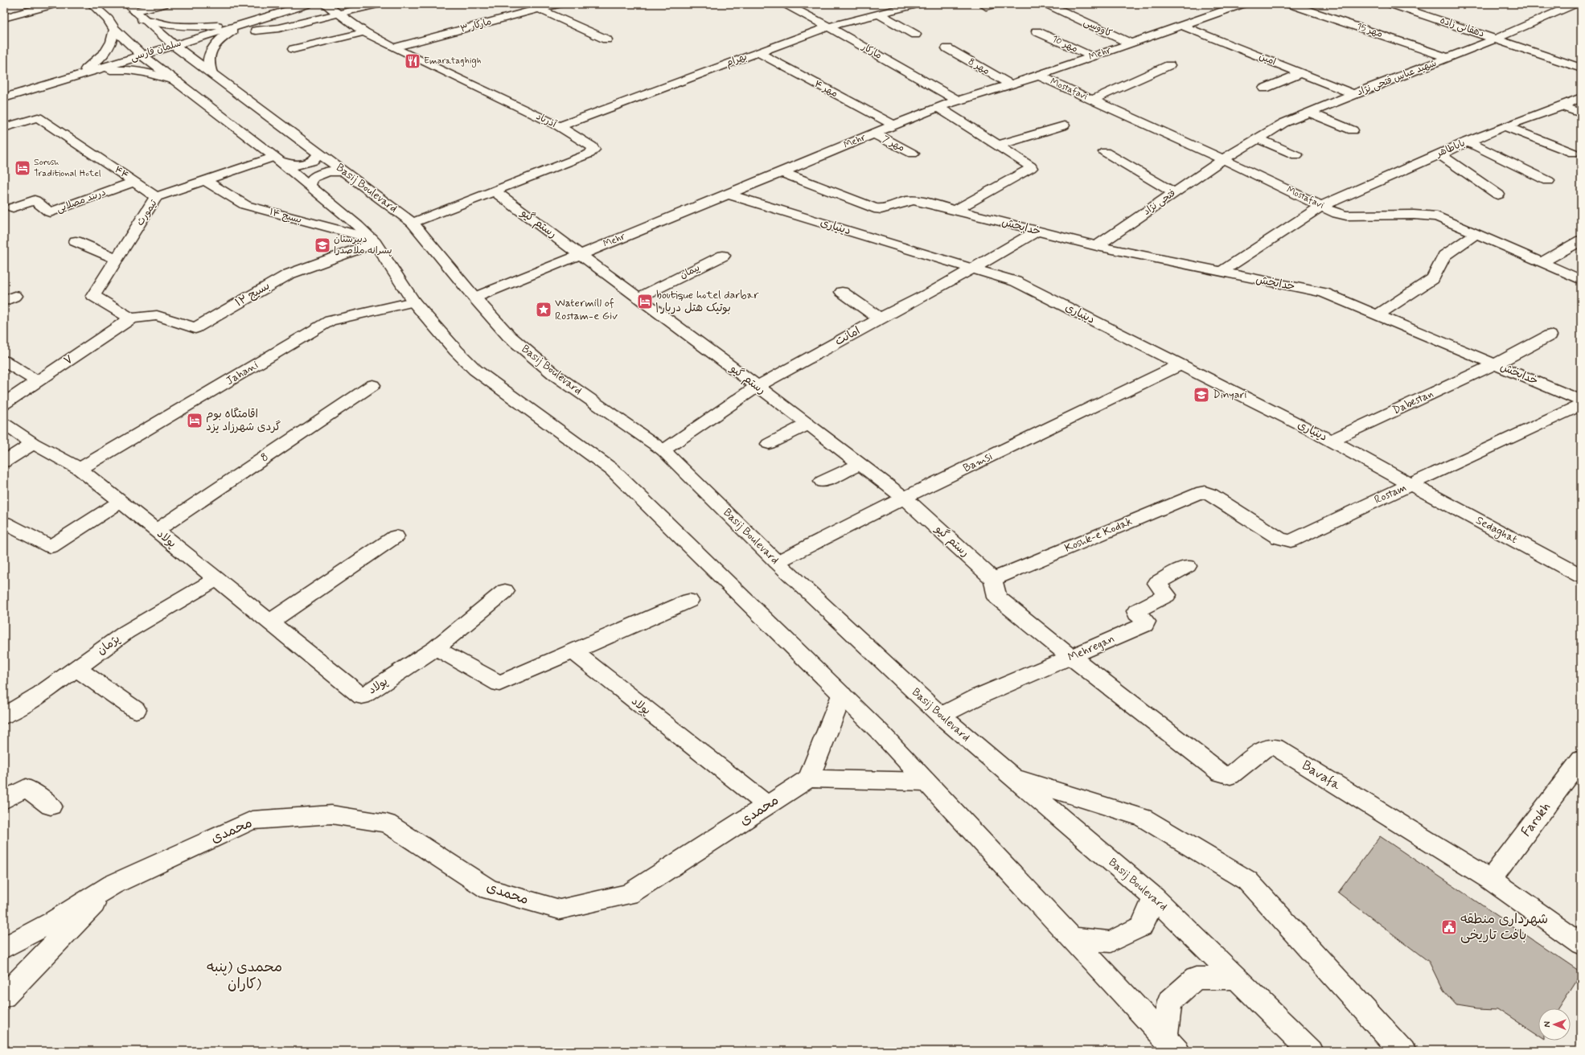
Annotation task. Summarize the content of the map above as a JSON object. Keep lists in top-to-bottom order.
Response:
{
  "streets": {
    "street": [
      "مارکار ۳",
      "دهقانی زاده",
      "کاووسی",
      "مهر 15",
      "مهر 10",
      "سلمان فارسی",
      "مارکار",
      "Mehr",
      "امین",
      "بهرام",
      "مهر 8",
      "شهید عباس فتحی نژاد",
      "مهر ۴",
      "Mostafavi",
      "آذرباد",
      "مهر 7",
      "باباطاهر",
      "۴۴",
      "Basij Boulevard",
      "دربند مصلایی",
      "فتحی نژاد",
      "تیمورث",
      "بسیج ۱۴",
      "رستم گیو",
      "دینیاری",
      "خدابخش",
      "پیمان",
      "بسیج ۱۲",
      "امانت",
      "۷",
      "Jahani",
      "Dabestan",
      "8",
      "Bamsi",
      "Rostam",
      "Sedaghat",
      "Koshk-e Kodak",
      "پولاد",
      "پژمان",
      "Mehregan",
      "Bavafa",
      "محمدی",
      "Farokh"
    ]
  },
  "crossings": [
    ["مارکار ۳", "آذرباد"],
    ["دهقانی زاده", "شهید عباس فتحی نژاد"],
    ["کاووسی", "Mehr"],
    ["مهر 15", "شهید عباس فتحی نژاد"],
    ["مهر 10", "Mehr"],
    ["سلمان فارسی", "Basij Boulevard"],
    ["مارکار", "Mehr"],
    ["مارکار", "بهرام"],
    ["Mehr", "امین"],
    ["Mehr", "مهر 8"],
    ["Mehr", "مهر ۴"],
    ["Mehr", "Mostafavi"],
    ["Mehr", "مهر 7"],
    ["Mehr", "Basij Boulevard"],
    ["Mehr", "رستم گیو"],
    ["Mehr", "دینیاری"],
    ["Mehr", "خدابخش"],
    ["امین", "شهید عباس فتحی نژاد"],
    ["بهرام", "مهر ۴"],
    ["بهرام", "آذرباد"],
    ["شهید عباس فتحی نژاد", "Mostafavi"],
    ["شهید عباس فتحی نژاد", "فتحی نژاد"],
    ["Mostafavi", "باباطاهر"],
    ["Mostafavi", "فتحی نژاد"],
    ["آذرباد", "Basij Boulevard"],
    ["آذرباد", "رستم گیو"],
    ["باباطاهر", "خدابخش"],
    ["۴۴", "دربند مصلایی"],
    ["۴۴", "تیمورث"],
    ["Basij Boulevard", "امانت"],
    ["Basij Boulevard", "Bamsi"],
    ["Basij Boulevard", "Mehregan"],
    ["فتحی نژاد", "خدابخش"],
    ["تیمورث", "بسیج ۱۴"],
    ["تیمورث", "بسیج ۱۲"],
    ["تیمورث", "۷"],
    ["بسیج ۱۴", "بسیج ۱۲"],
    ["رستم گیو", "پیمان"],
    ["رستم گیو", "امانت"],
    ["رستم گیو", "Bamsi"],
    ["رستم گیو", "Koshk-e Kodak"],
    ["دینیاری", "امانت"],
    ["دینیاری", "Dabestan"],
    ["دینیاری", "Bamsi"],
    ["دینیاری", "Rostam"],
    ["دینیاری", "Sedaghat"],
    ["خدابخش", "امانت"],
    ["خدابخش", "Dabestan"],
    ["بسیج ۱۲", "۷"],
    ["Jahani", "پولاد"],
    ["8", "پولاد"],
    ["Rostam", "Sedaghat"],
    ["Rostam", "Koshk-e Kodak"],
    ["پولاد", "پژمان"],
    ["پولاد", "محمدی"],
    ["Mehregan", "Bavafa"],
    ["Bavafa", "Farokh"]
  ],
  "districts": ["محمدی (پنبه کاران)"],
  "places": {
    "restaurant": ["Emarataghigh"],
    "hotel": ["Sorosh Traditional Hotel", "boutique hotel darbar | بوتیک هتل دربار", "اقامتگاه بوم گردی شهرزاد یزد"],
    "school or university": ["دبیرستان پسرانه ملاصدرا", "Dinyari"],
    "place": ["Watermill of Rostam-e Giv"],
    "public building": ["شهرداری منطقه بافت تاریخی"]
  },
  "north": "left"
}
